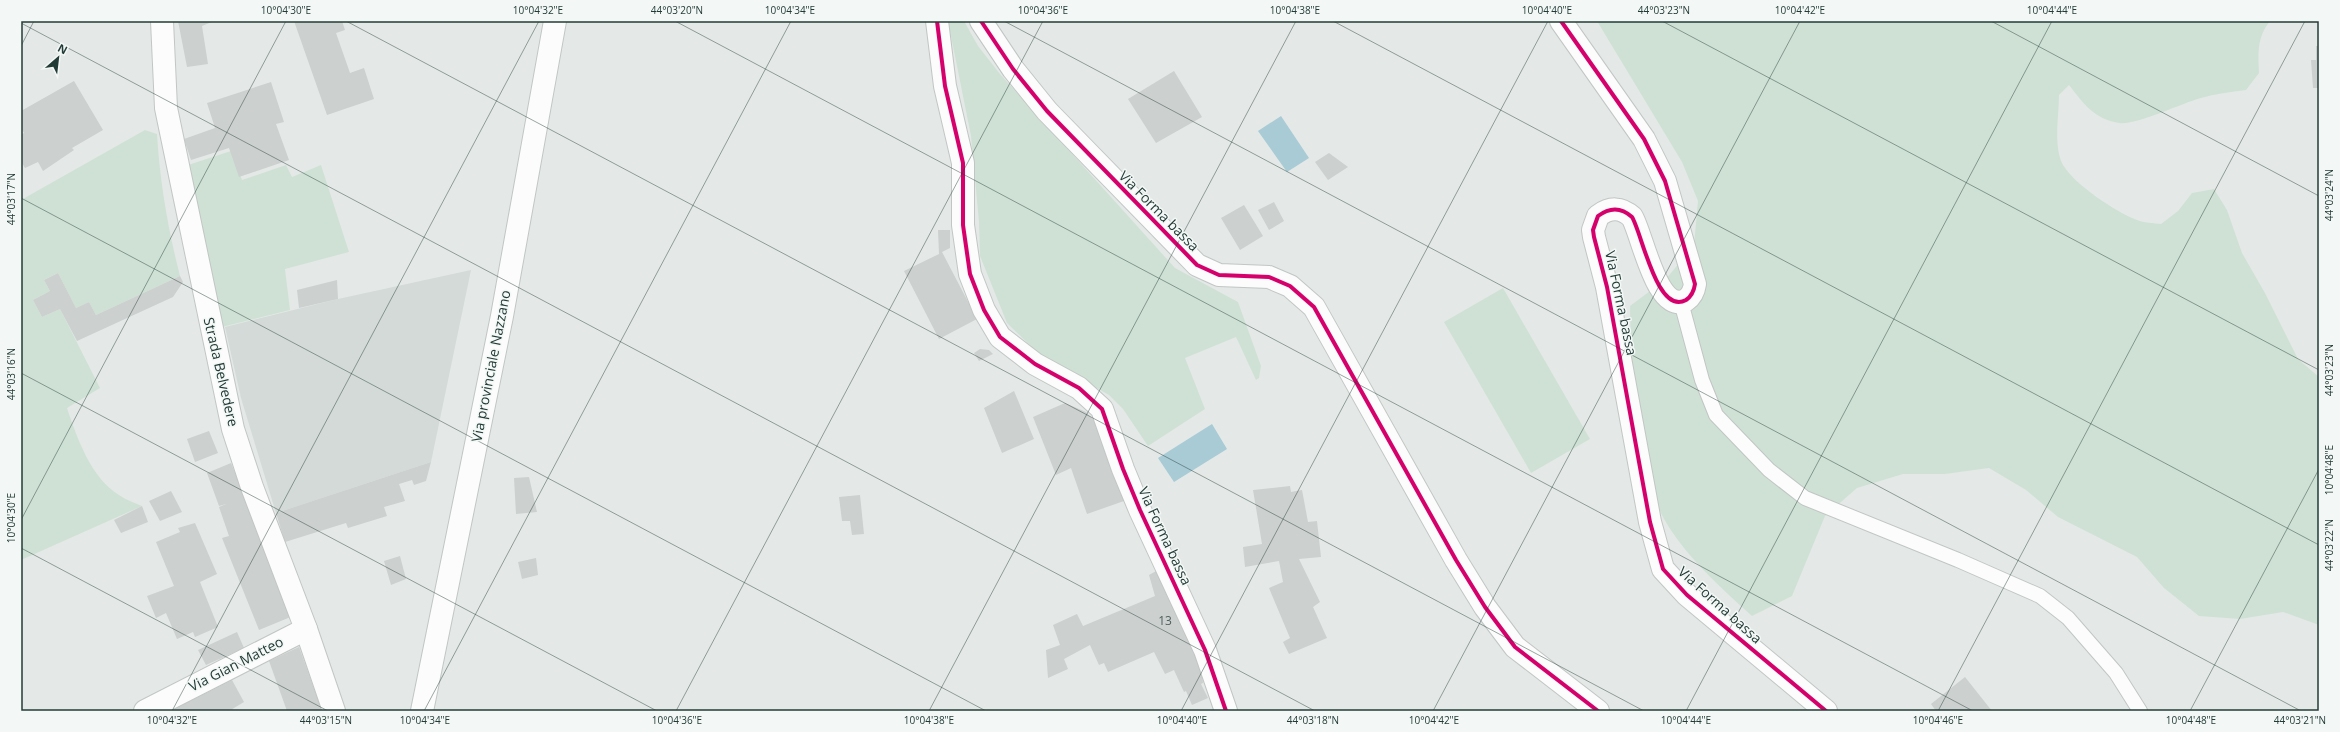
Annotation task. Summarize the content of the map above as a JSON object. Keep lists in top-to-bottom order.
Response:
{
  "streets": {
    "street": [
      "Via Forma bassa",
      "Via provinciale Nazzano",
      "Strada Belvedere",
      "Via Gian Matteo"
    ]
  },
  "crossings": [
    ["Strada Belvedere", "Via Gian Matteo"]
  ],
  "house_numbers": ["13"],
  "north": "top right",
  "coordinates": [
    "10°04'30\"E",
    "10°04'32\"E",
    "44°03'20\"N",
    "10°04'34\"E",
    "10°04'36\"E",
    "10°04'38\"E",
    "10°04'40\"E",
    "44°03'23\"N",
    "10°04'42\"E",
    "10°04'44\"E",
    "44°03'24\"N",
    "44°03'17\"N",
    "44°03'16\"N",
    "10°04'48\"E",
    "44°03'22\"N",
    "44°03'15\"N",
    "44°03'18\"N",
    "10°04'46\"E",
    "44°03'21\"N"
  ]
}
